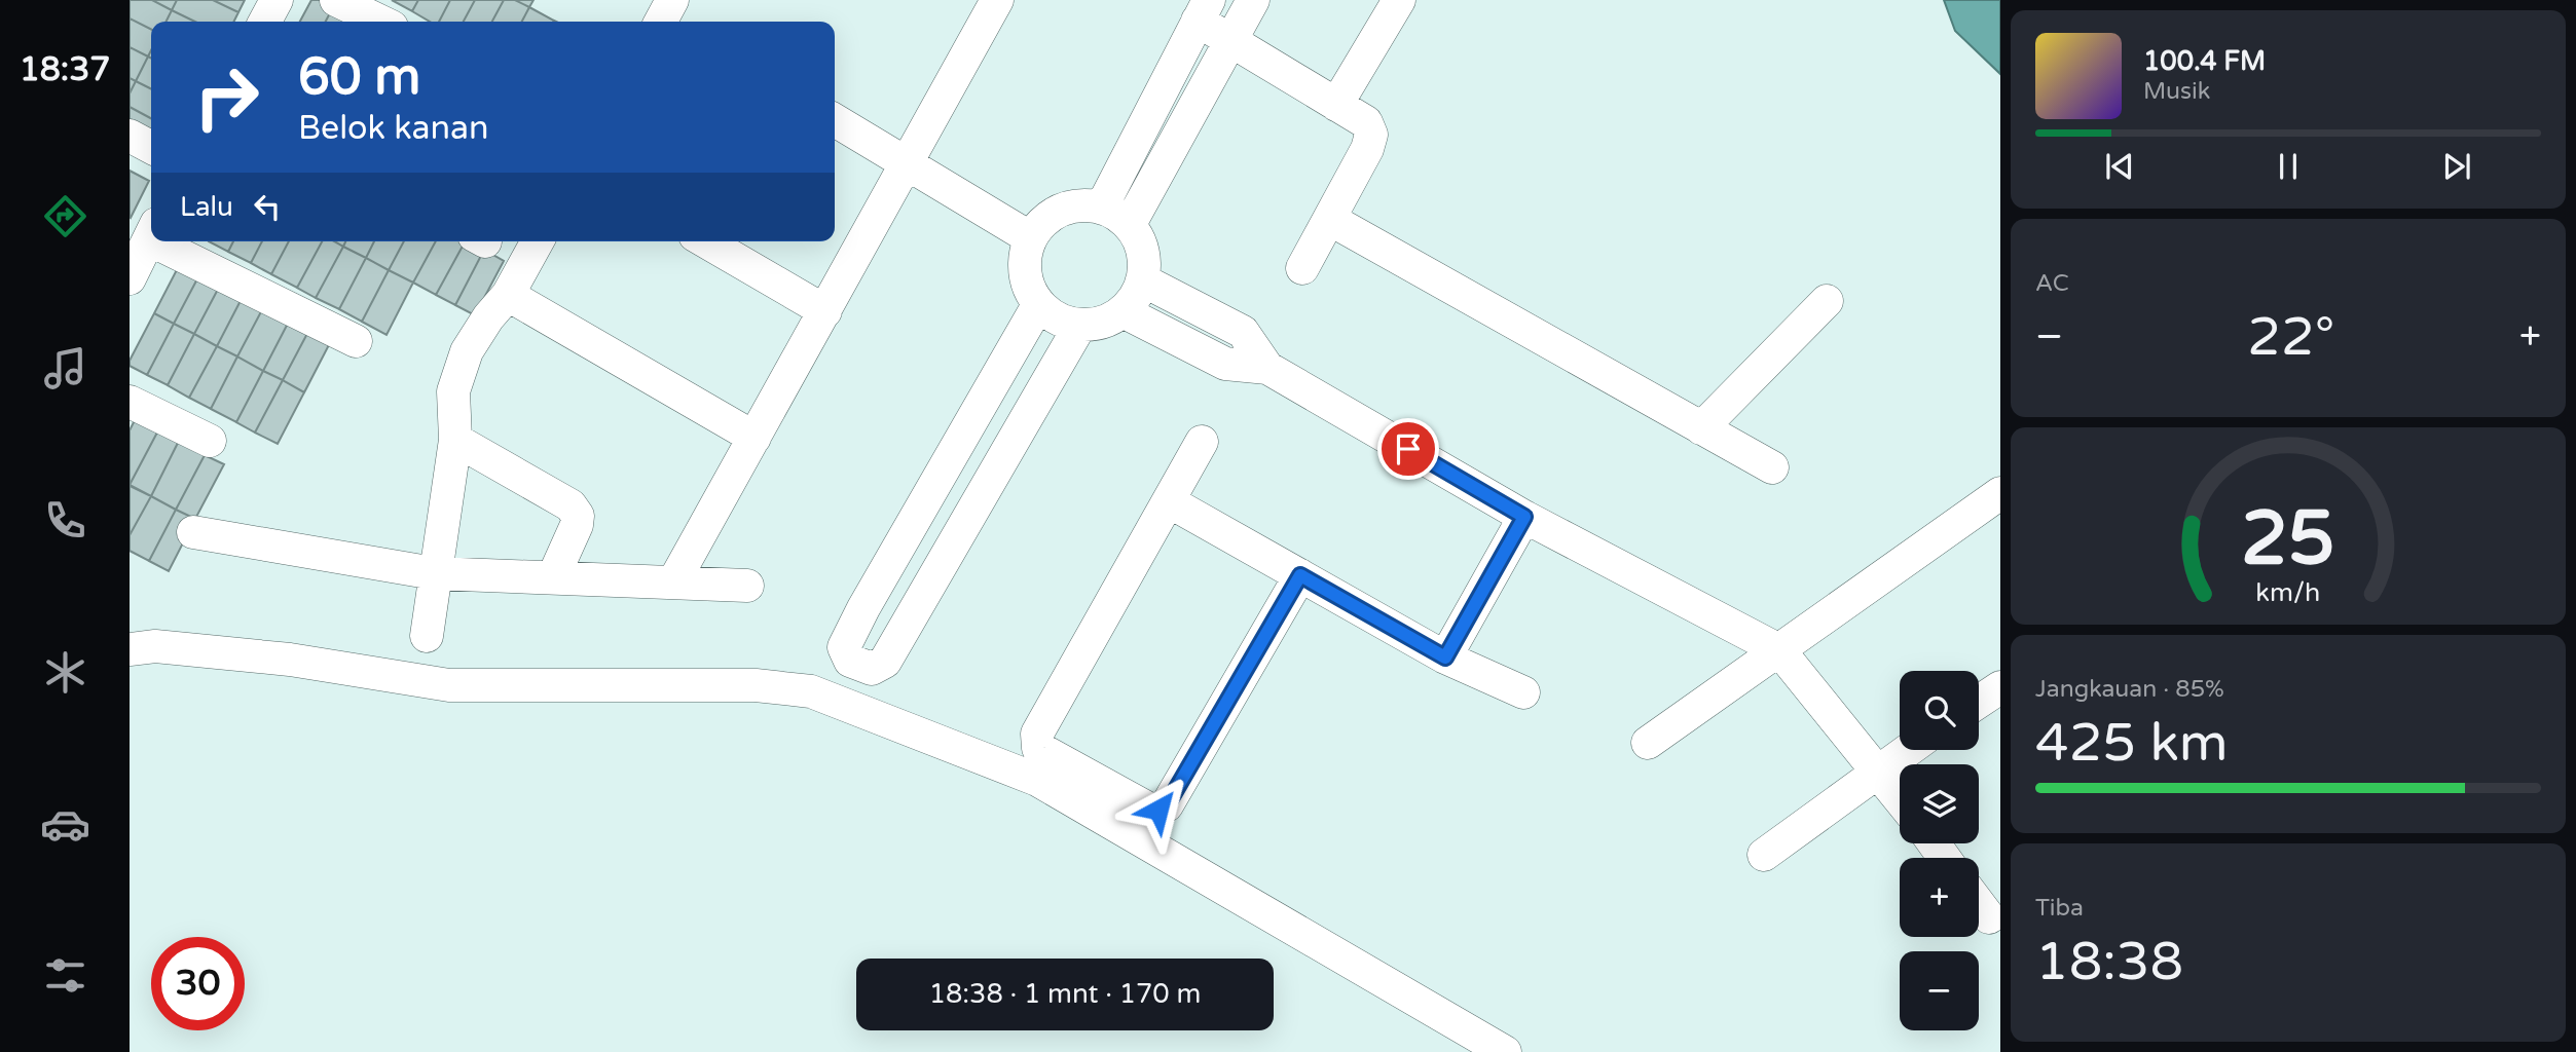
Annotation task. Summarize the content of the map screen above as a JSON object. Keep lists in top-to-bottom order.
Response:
{
  "page": {
    "tabs": "18:37",
    "turn": ["60 m", "Belok kanan"],
    "song": ["100.4 FM", "Musik"],
    "then": "Lalu",
    "tile": [
      "AC",
      ["Jangkauan · 85%", "425 km"],
      ["Tiba", "18:38"]
    ],
    "heat": ["−", "22°", "+"],
    "map_buttons": ["+", "−"],
    "limit": "30",
    "trip": "18:38 · 1 mnt · 170 m",
    "gauge": ["25", "km/h"]
  }
}
